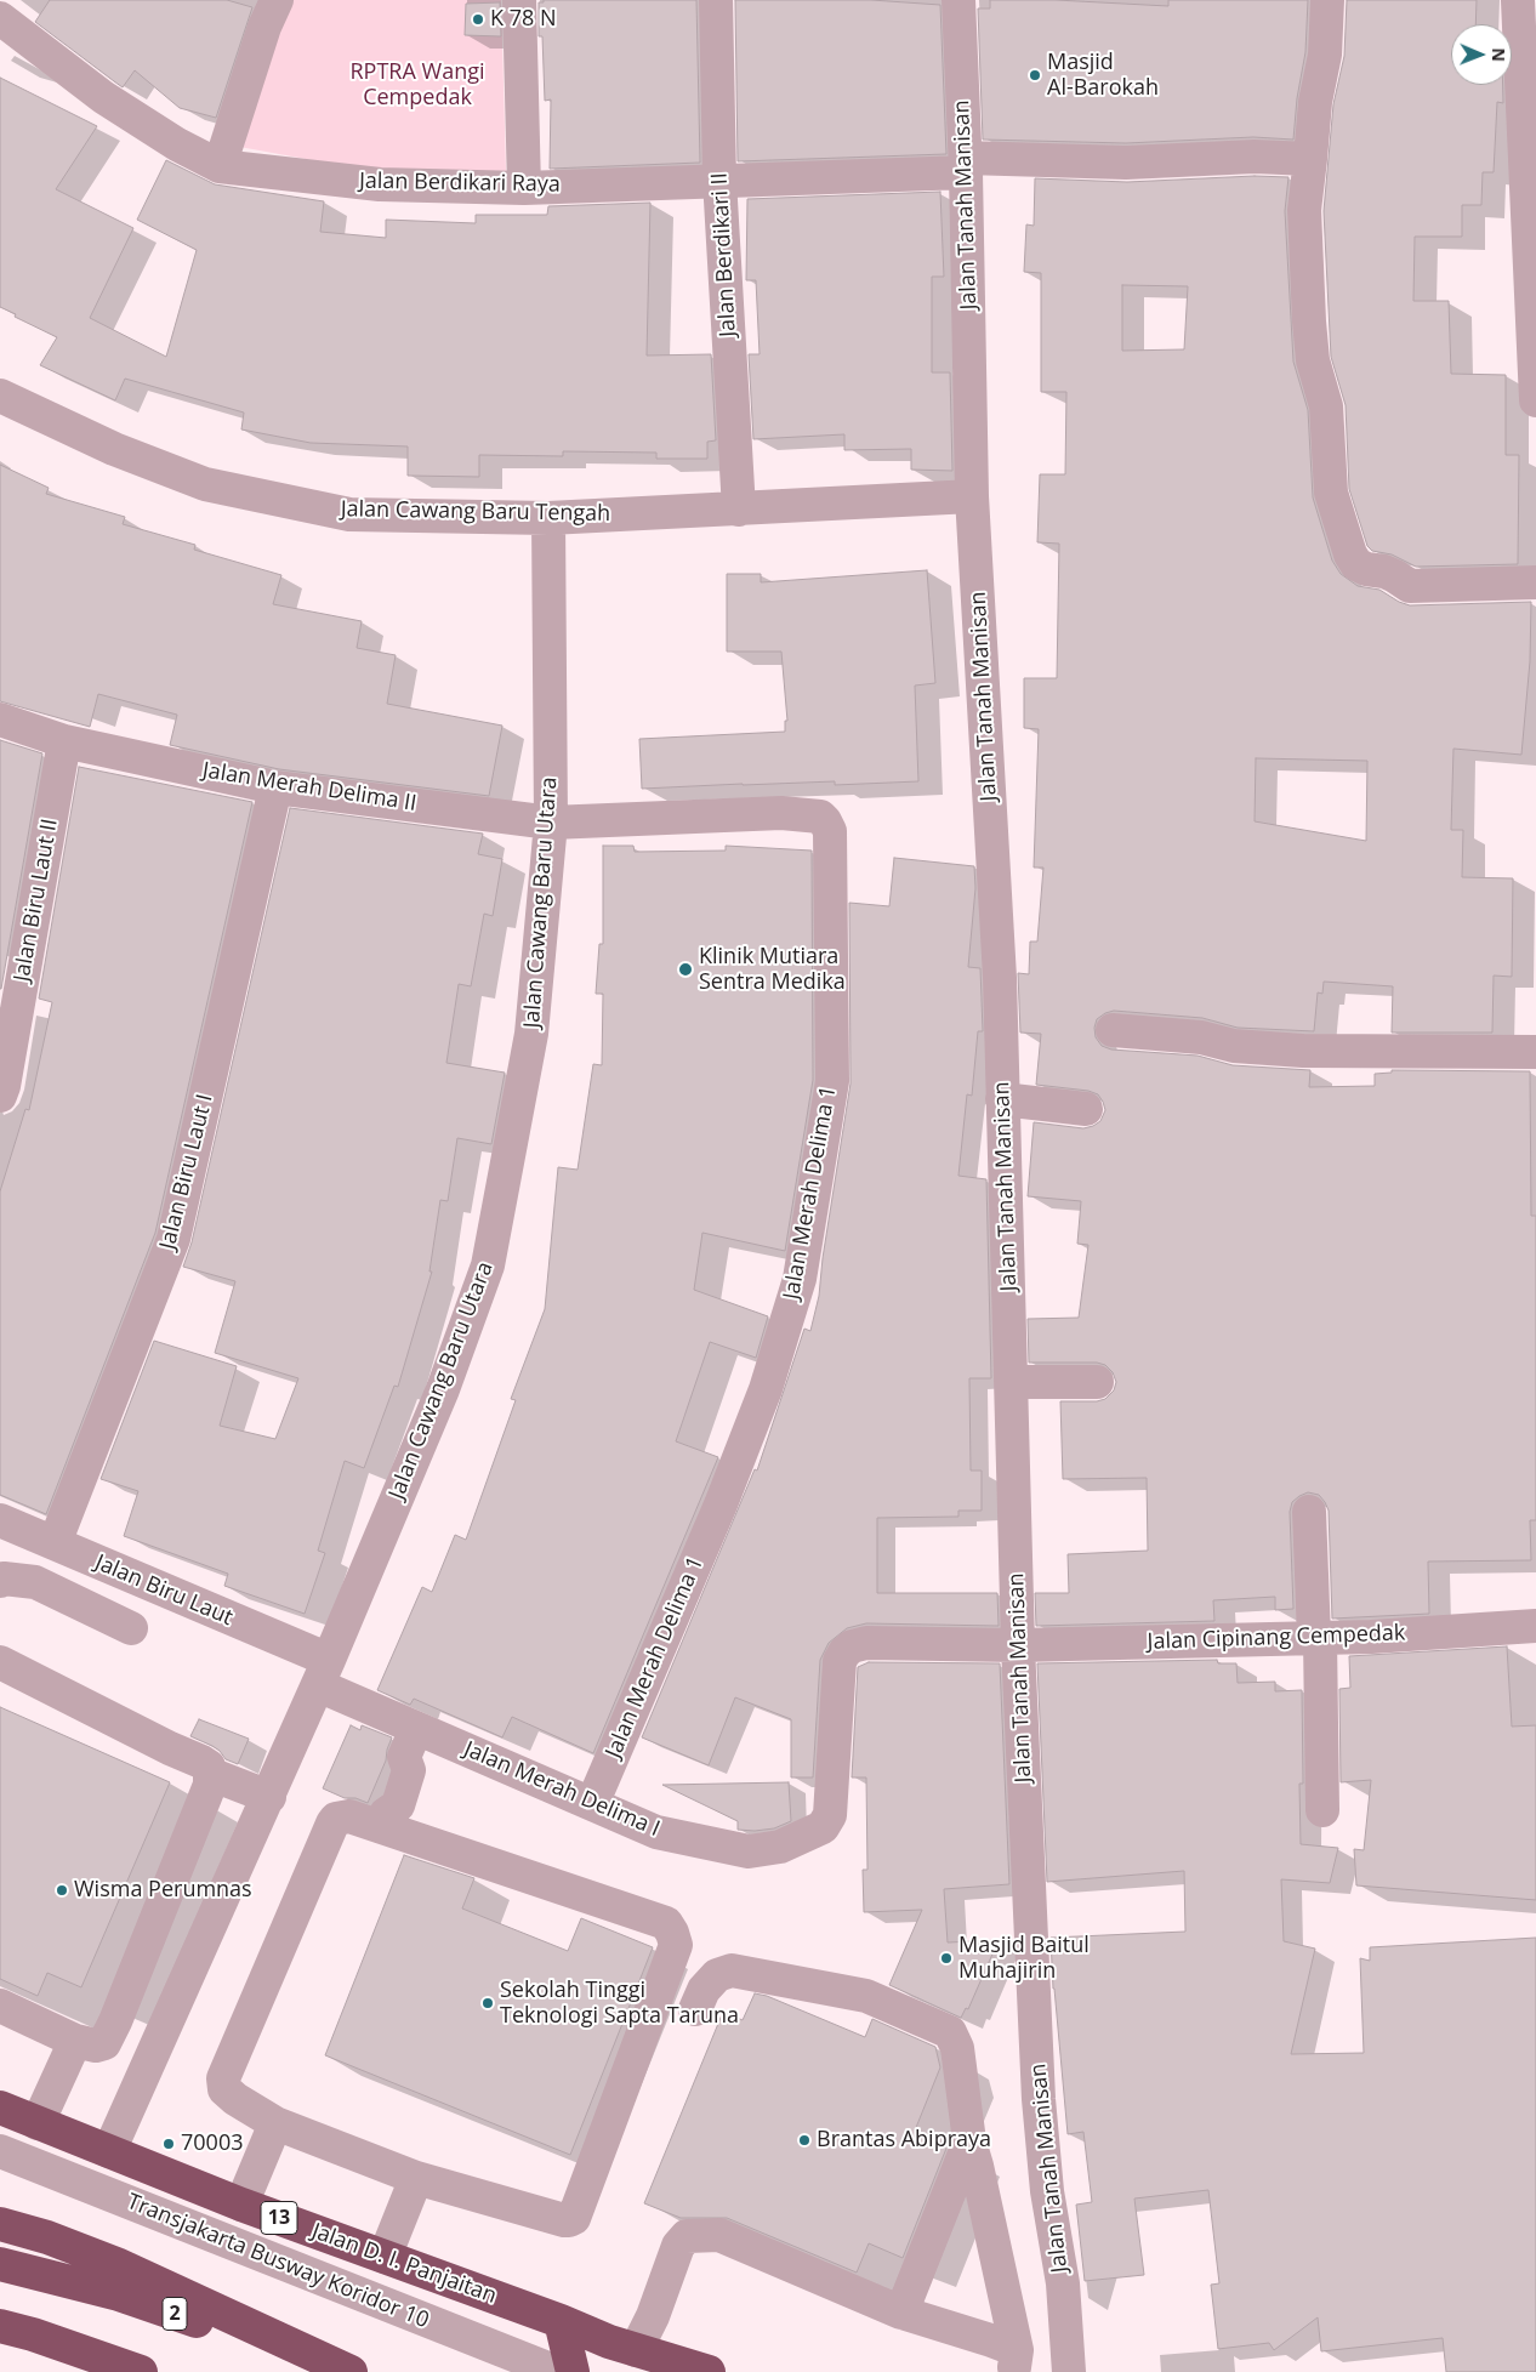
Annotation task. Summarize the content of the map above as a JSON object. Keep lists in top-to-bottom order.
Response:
{
  "streets": {
    "highway": ["13", "Jalan D. I. Panjaitan", "2"],
    "street": [
      "Jalan Berdikari Raya",
      "Jalan Tanah Manisan",
      "Jalan Berdikari II",
      "Jalan Cawang Baru Tengah",
      "Jalan Merah Delima II",
      "Jalan Biru Laut II",
      "Jalan Cawang Baru Utara",
      "Jalan Biru Laut I",
      "Jalan Merah Delima 1",
      "Jalan Biru Laut",
      "Jalan Cipinang Cempedak",
      "Jalan Merah Delima I",
      "Transjakarta Busway Koridor 10"
    ]
  },
  "crossings": [
    ["Jalan Berdikari Raya", "Jalan Tanah Manisan"],
    ["Jalan Berdikari Raya", "Jalan Berdikari II"],
    ["Jalan Tanah Manisan", "Jalan Cawang Baru Tengah"],
    ["Jalan Tanah Manisan", "Jalan Cipinang Cempedak"],
    ["Jalan Tanah Manisan", "Jalan Merah Delima I"],
    ["Jalan Berdikari II", "Jalan Cawang Baru Tengah"],
    ["Jalan Cawang Baru Tengah", "Jalan Cawang Baru Utara"],
    ["Jalan Merah Delima II", "Jalan Biru Laut II"],
    ["Jalan Merah Delima II", "Jalan Cawang Baru Utara"],
    ["Jalan Merah Delima II", "Jalan Biru Laut I"],
    ["Jalan Merah Delima II", "Jalan Merah Delima 1"],
    ["Jalan Cawang Baru Utara", "Jalan Merah Delima 1"],
    ["Jalan Cawang Baru Utara", "Jalan Biru Laut"],
    ["Jalan Cawang Baru Utara", "Jalan Merah Delima I"],
    ["Jalan Cawang Baru Utara", "Jalan D. I. Panjaitan"],
    ["Jalan Biru Laut I", "Jalan Biru Laut"],
    ["Jalan Merah Delima 1", "Jalan Merah Delima I"],
    ["Jalan Biru Laut", "Jalan Merah Delima I"],
    ["Jalan Cipinang Cempedak", "Jalan Merah Delima I"]
  ],
  "parks": ["RPTRA Wangi Cempedak"],
  "places": [
    "K 78 N",
    "Masjid Al-Barokah",
    "Klinik Mutiara Sentra Medika",
    "Wisma Perumnas",
    "Masjid Baitul Muhajirin",
    "Sekolah Tinggi Teknologi Sapta Taruna",
    "Brantas Abipraya",
    "70003"
  ],
  "north": "right"
}
